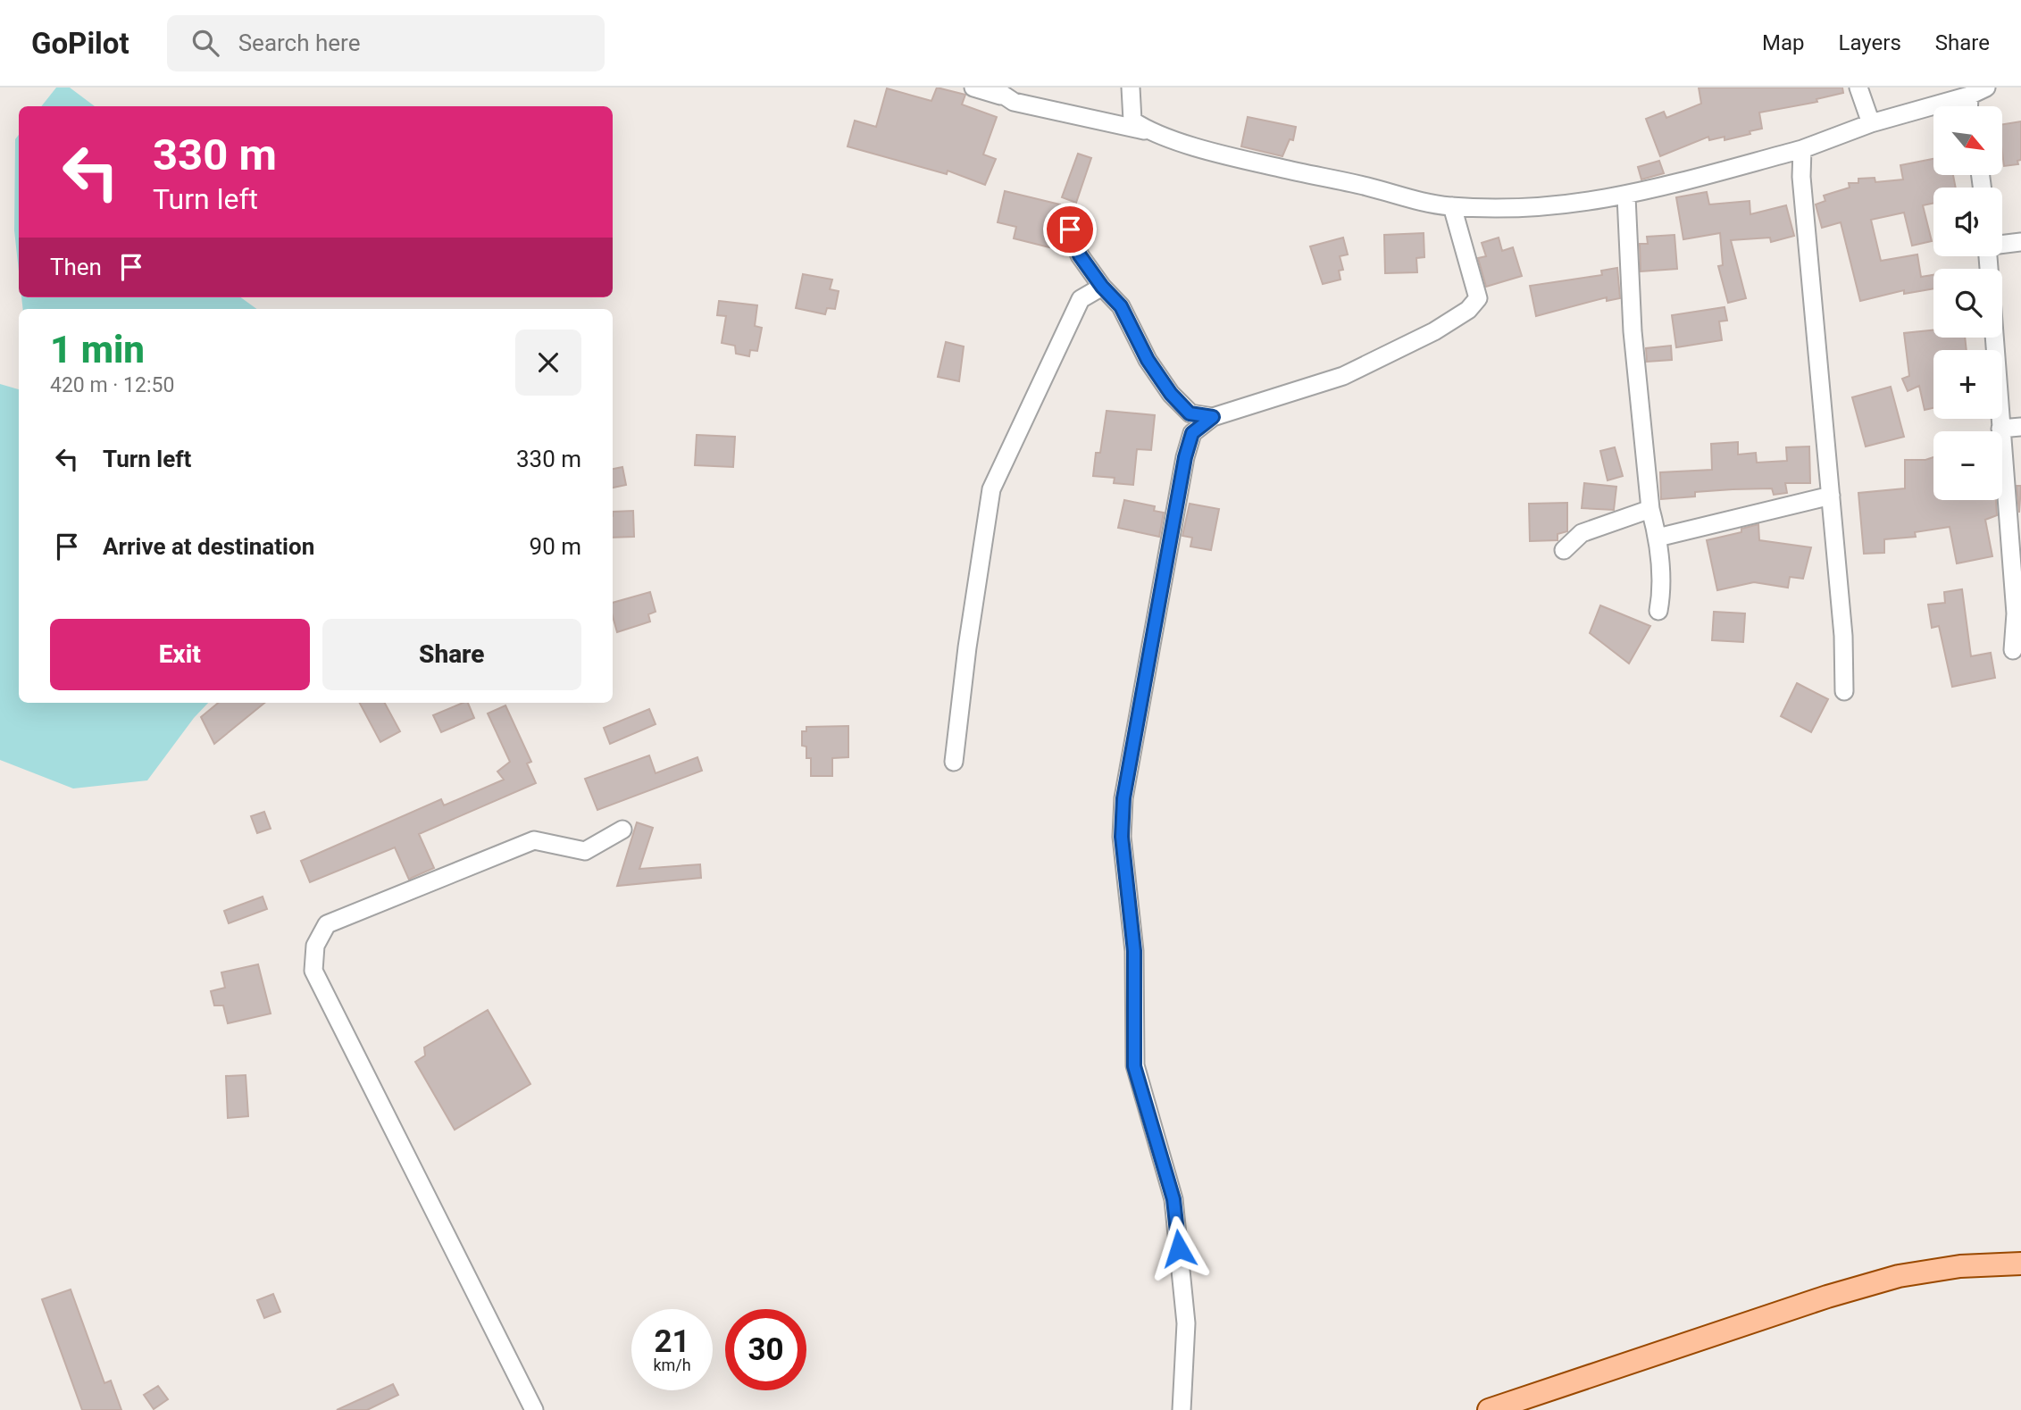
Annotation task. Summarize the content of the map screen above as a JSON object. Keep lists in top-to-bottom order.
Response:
{
  "north": "bottom right",
  "page": {
    "header": "GoPilot",
    "search": "Search here",
    "nav": ["Map", "Layers", "Share"],
    "map_buttons": ["+", "−"],
    "turn": ["330 m", "Turn left"],
    "then": "Then",
    "heading": ["1 min", "420 m · 12:50"],
    "list": [
      {
        "name": "Turn left",
        "value": "330 m"
      },
      {
        "name": "Arrive at destination",
        "value": "90 m"
      }
    ],
    "buttons": ["Exit", "Share"],
    "speed": "21 km/h",
    "limit": "30"
  }
}
